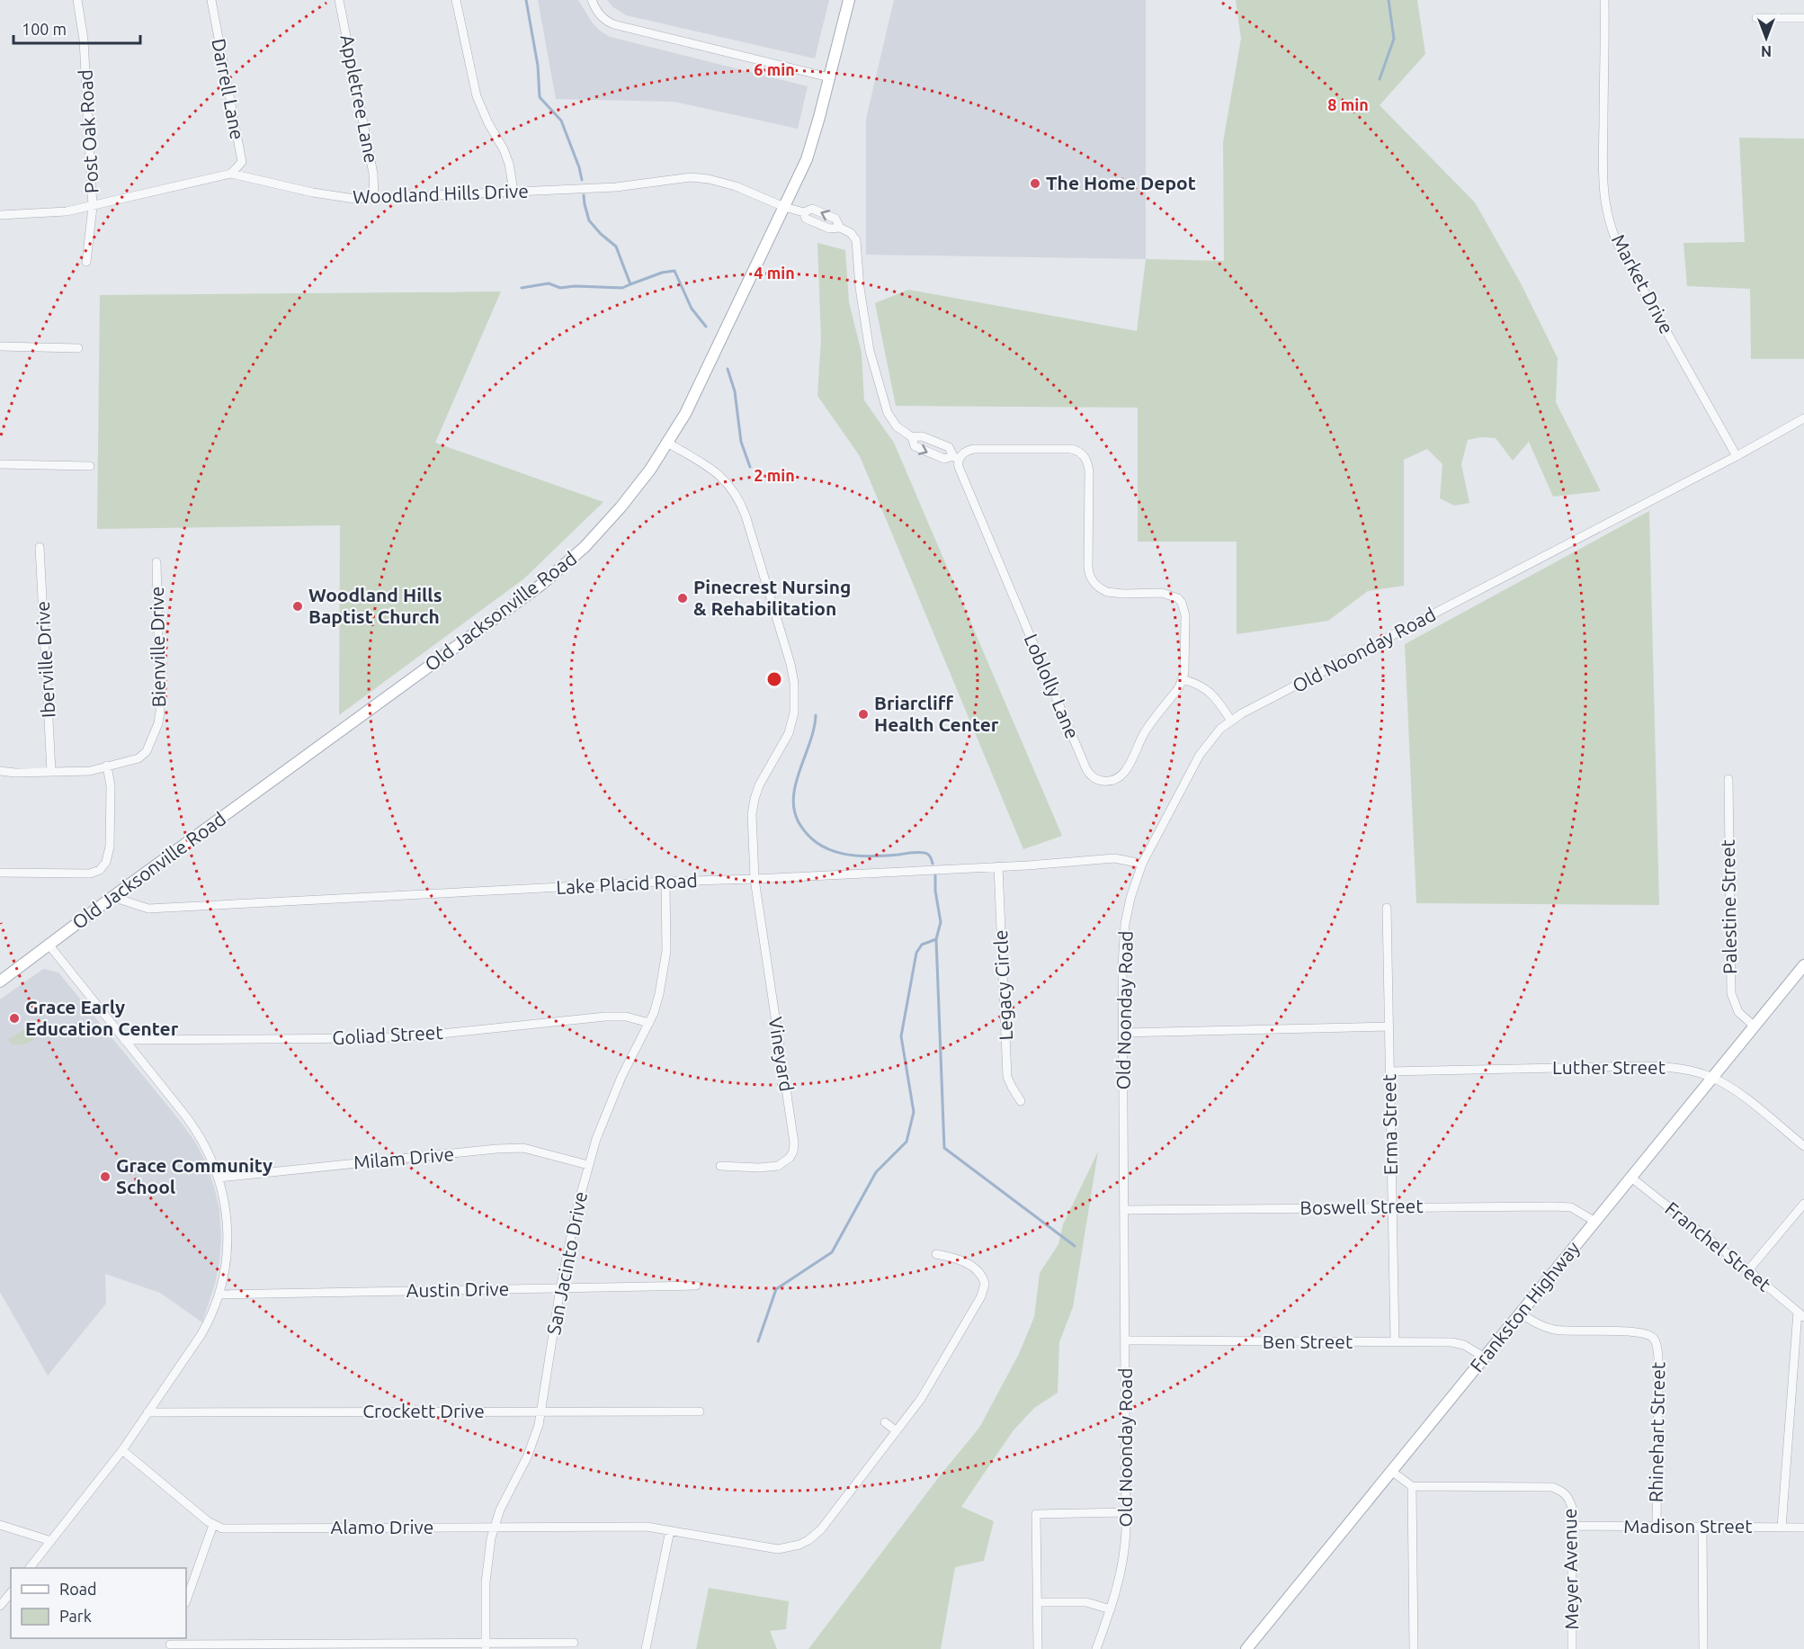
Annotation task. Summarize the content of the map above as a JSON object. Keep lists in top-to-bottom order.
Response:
{
  "streets": {
    "main road": ["Old Jacksonville Road", "Frankston Highway"],
    "street": [
      "Darrell Lane",
      "Appletree Lane",
      "Post Oak Road",
      "Woodland Hills Drive",
      "Market Drive",
      "Bienville Drive",
      "Old Noonday Road",
      "Iberville Drive",
      "Loblolly Lane",
      "Lake Placid Road",
      "Palestine Street",
      "Legacy Circle",
      "Goliad Street",
      "Vineyard",
      "Luther Street",
      "Erma Street",
      "Milam Drive",
      "Boswell Street",
      "Franchel Street",
      "San Jacinto Drive",
      "Austin Drive",
      "Ben Street",
      "Crockett Drive",
      "Rhinehart Street",
      "Madison Street",
      "Alamo Drive",
      "Meyer Avenue"
    ]
  },
  "crossings": [
    ["Darrell Lane", "Woodland Hills Drive"],
    ["Appletree Lane", "Woodland Hills Drive"],
    ["Post Oak Road", "Woodland Hills Drive"],
    ["Woodland Hills Drive", "Old Jacksonville Road"],
    ["Market Drive", "Old Noonday Road"],
    ["Old Jacksonville Road", "Lake Placid Road"],
    ["Bienville Drive", "Iberville Drive"],
    ["Old Noonday Road", "Lake Placid Road"],
    ["Old Noonday Road", "Boswell Street"],
    ["Old Noonday Road", "Ben Street"],
    ["Lake Placid Road", "Legacy Circle"],
    ["Lake Placid Road", "Vineyard"],
    ["Lake Placid Road", "San Jacinto Drive"],
    ["Palestine Street", "Frankston Highway"],
    ["Goliad Street", "San Jacinto Drive"],
    ["Luther Street", "Erma Street"],
    ["Luther Street", "Frankston Highway"],
    ["Erma Street", "Boswell Street"],
    ["Erma Street", "Ben Street"],
    ["Milam Drive", "San Jacinto Drive"],
    ["Boswell Street", "Frankston Highway"],
    ["Franchel Street", "Frankston Highway"],
    ["San Jacinto Drive", "Austin Drive"],
    ["San Jacinto Drive", "Crockett Drive"],
    ["San Jacinto Drive", "Alamo Drive"],
    ["Frankston Highway", "Ben Street"],
    ["Frankston Highway", "Rhinehart Street"],
    ["Rhinehart Street", "Madison Street"],
    ["Madison Street", "Meyer Avenue"]
  ],
  "places": [
    "The Home Depot",
    "Pinecrest Nursing & Rehabilitation",
    "Woodland Hills Baptist Church",
    "Briarcliff Health Center",
    "Grace Early Education Center",
    "Grace Community School"
  ],
  "legend": ["Road", "Park"],
  "scale_bar": "100 m",
  "north": "bottom",
  "rings": [
    "6 min",
    "8 min",
    "4 min",
    "2 min"
  ]
}
